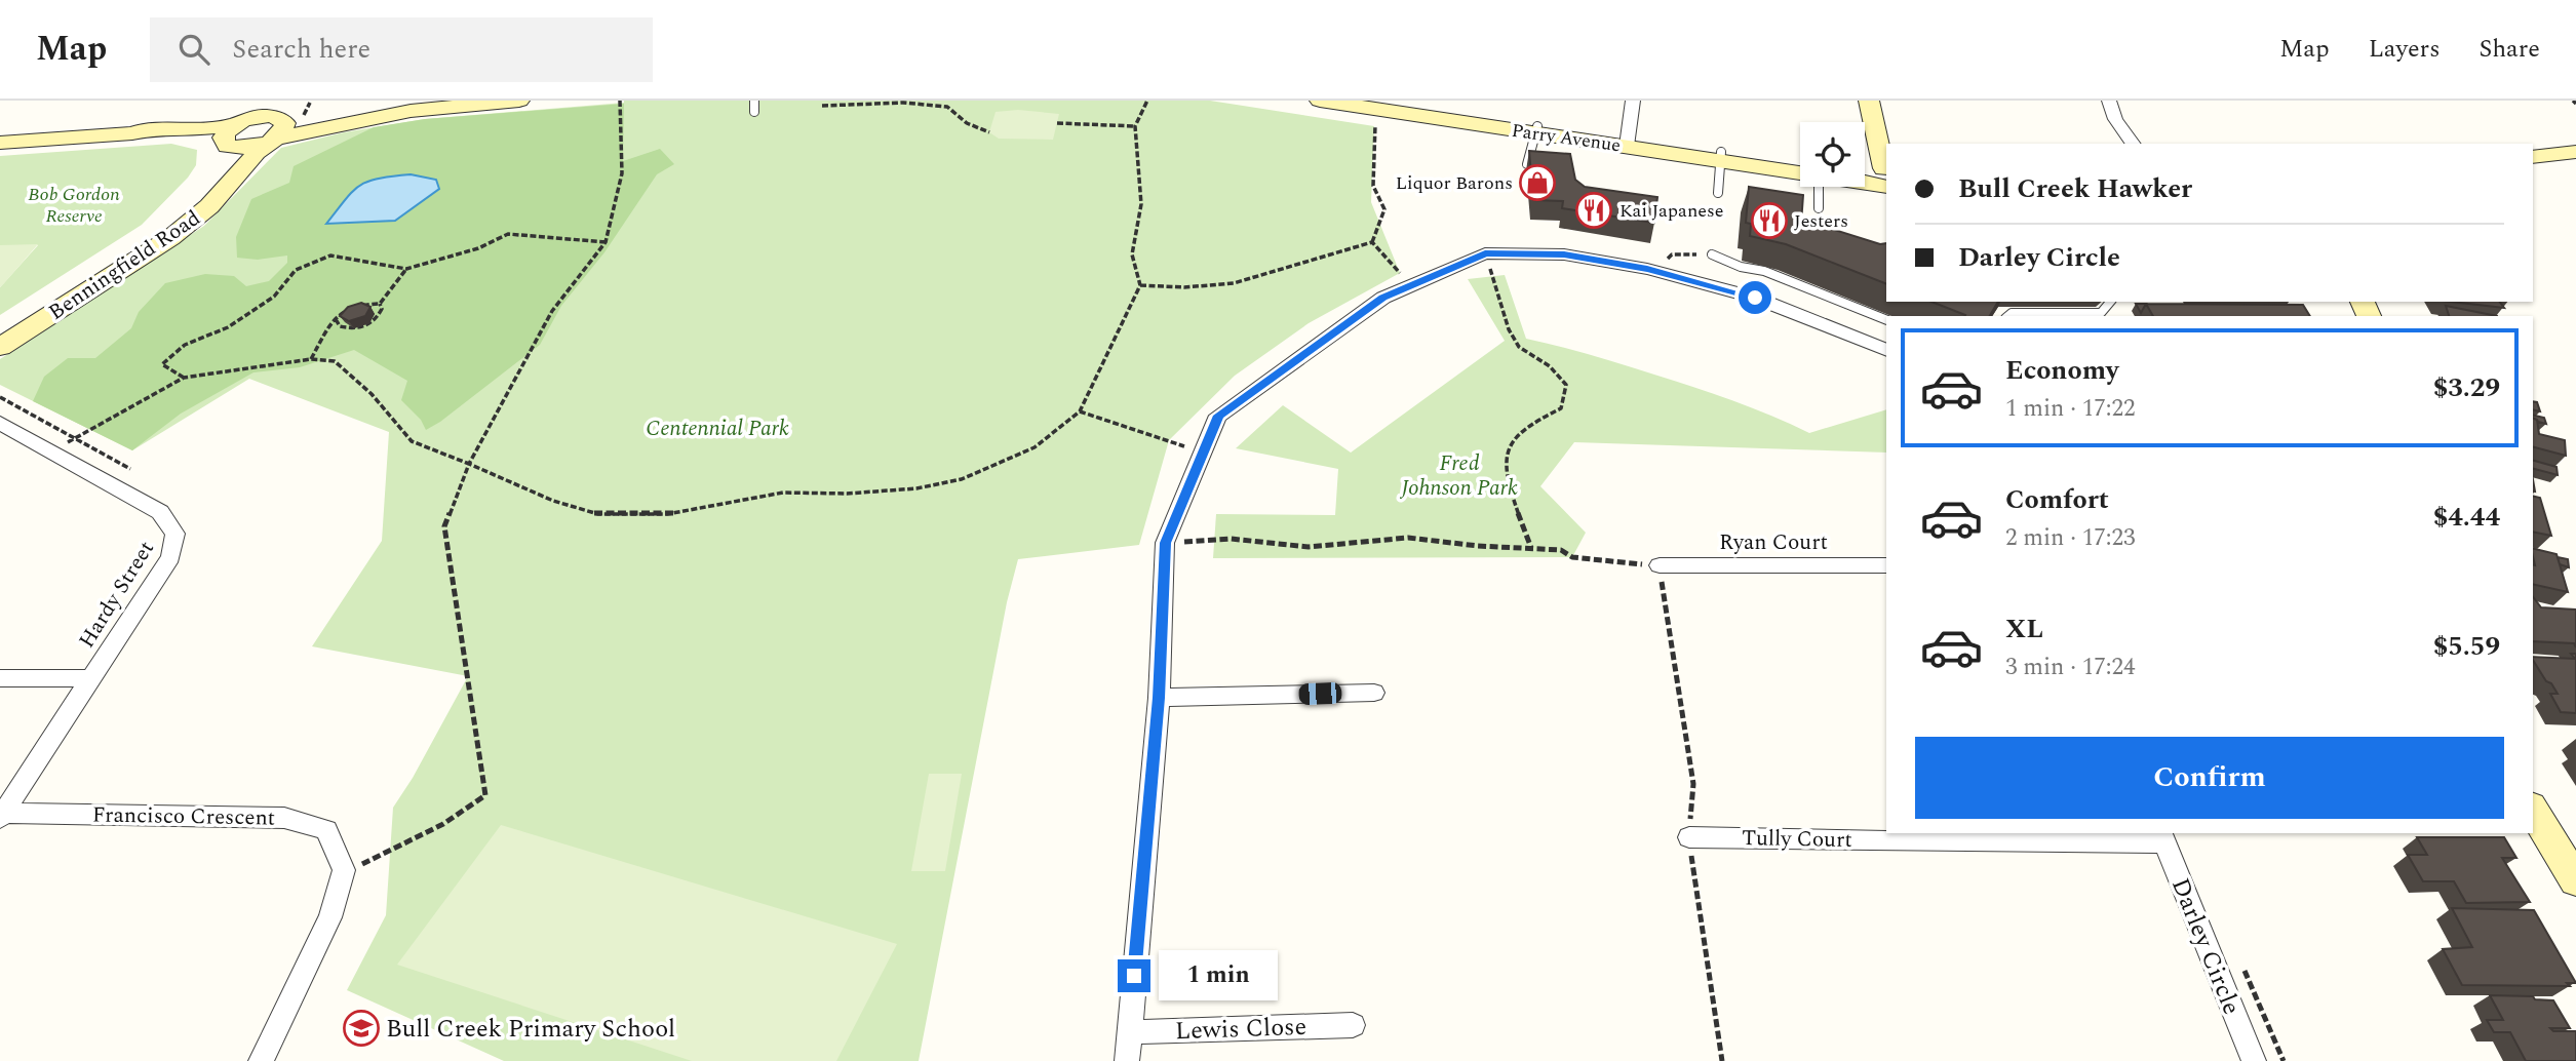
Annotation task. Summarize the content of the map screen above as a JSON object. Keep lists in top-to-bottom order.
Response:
{
  "streets": {
    "main road": ["Parry Avenue", "Benningfield Road"],
    "street": [
      "Ryan Court",
      "Hardy Street",
      "Francisco Crescent",
      "Tully Court",
      "Darley Circle",
      "Lewis Close"
    ]
  },
  "crossings": [
    ["Hardy Street", "Francisco Crescent"],
    ["Tully Court", "Darley Circle"]
  ],
  "parks": ["Bob Gordon Reserve", "Centennial Park", "Fred Johnson Park"],
  "places": {
    "shop": ["Liquor Barons"],
    "restaurant": ["Kai Japanese", "Jesters"],
    "school or university": ["Bull Creek Primary School"]
  },
  "page": {
    "header": "Map",
    "search": "Search here",
    "nav": ["Map", "Layers", "Share"],
    "banner": ["Bull Creek Hawker", "Darley Circle"],
    "list": [
      {
        "name": "Economy",
        "note": "1 min · 17:22",
        "value": "$3.29"
      },
      {
        "name": "Comfort",
        "note": "2 min · 17:23",
        "value": "$4.44"
      },
      {
        "name": "XL",
        "note": "3 min · 17:24",
        "value": "$5.59"
      }
    ],
    "buttons": "Confirm",
    "bubble": "1 min"
  }
}
